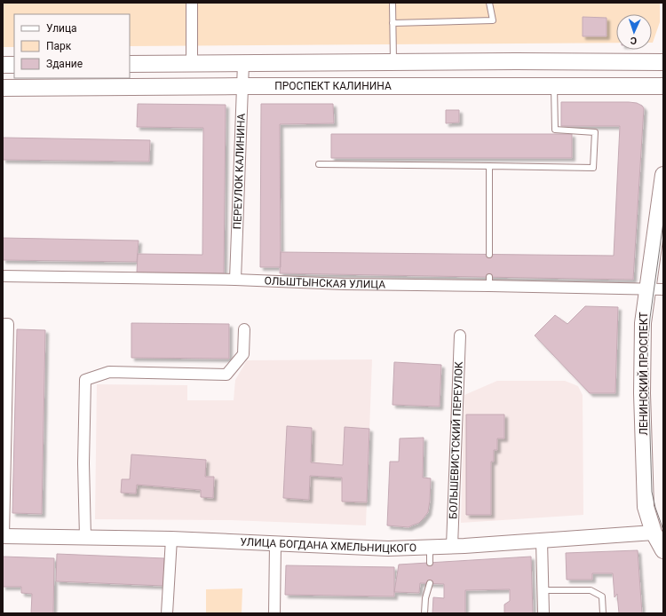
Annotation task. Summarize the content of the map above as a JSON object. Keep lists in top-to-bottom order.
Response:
{
  "streets": {
    "main road": ["ПРОСПЕКТ КАЛИНИНА", "ЛЕНИНСКИЙ ПРОСПЕКТ"],
    "street": [
      "ПЕРЕУЛОК КАЛИНИНА",
      "ОЛЬШТЫНСКАЯ УЛИЦА",
      "БОЛЬШЕВИСТСКИЙ ПЕРЕУЛОК",
      "УЛИЦА БОГДАНА ХМЕЛЬНИЦКОГО"
    ]
  },
  "crossings": [
    ["ПРОСПЕКТ КАЛИНИНА", "ПЕРЕУЛОК КАЛИНИНА"],
    ["ПЕРЕУЛОК КАЛИНИНА", "ОЛЬШТЫНСКАЯ УЛИЦА"],
    ["ОЛЬШТЫНСКАЯ УЛИЦА", "ЛЕНИНСКИЙ ПРОСПЕКТ"],
    ["ЛЕНИНСКИЙ ПРОСПЕКТ", "УЛИЦА БОГДАНА ХМЕЛЬНИЦКОГО"],
    ["БОЛЬШЕВИСТСКИЙ ПЕРЕУЛОК", "УЛИЦА БОГДАНА ХМЕЛЬНИЦКОГО"]
  ],
  "legend": ["Улица", "Парк", "Здание"],
  "north": "bottom"
}
